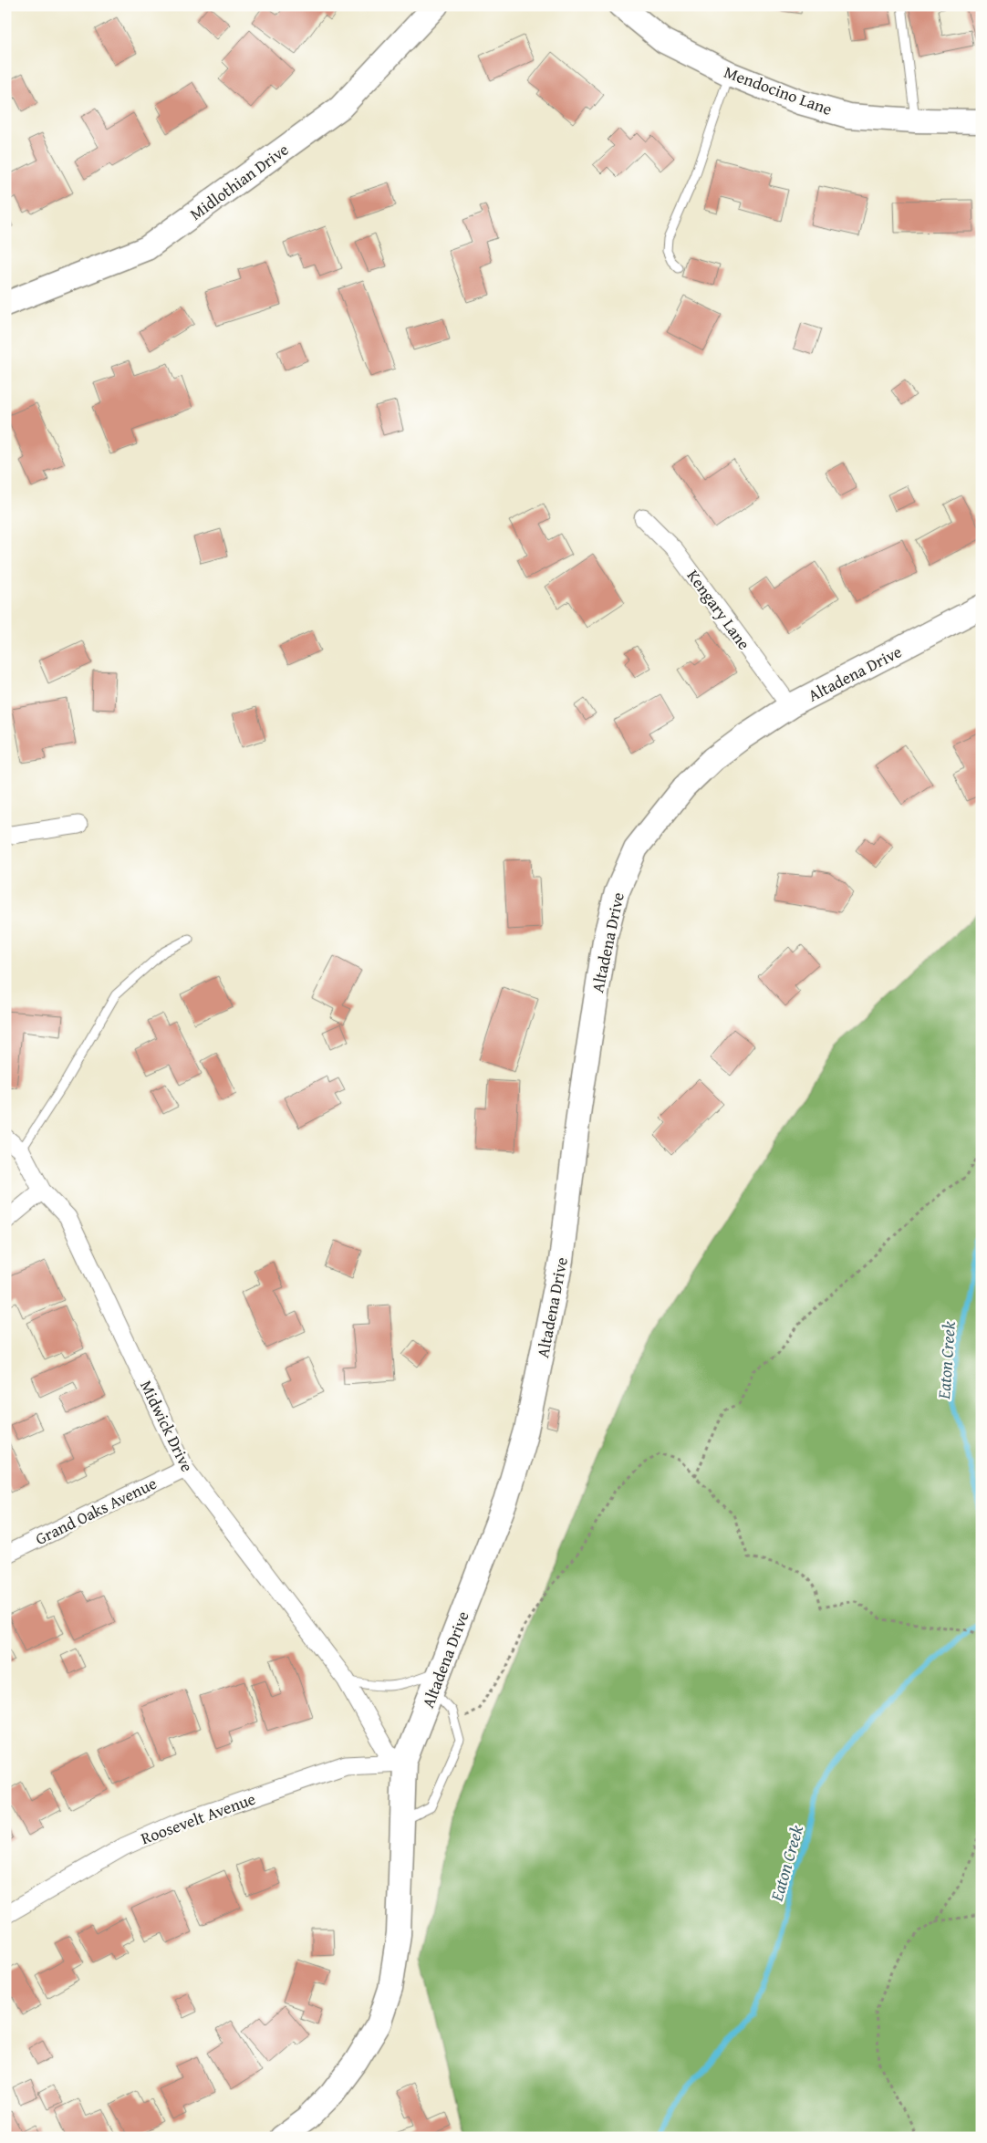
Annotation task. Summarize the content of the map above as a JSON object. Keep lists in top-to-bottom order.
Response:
{
  "streets": {
    "main road": ["Mendocino Lane", "Midlothian Drive", "Altadena Drive"],
    "street": [
      "Kengary Lane",
      "Midwick Drive",
      "Grand Oaks Avenue",
      "Roosevelt Avenue"
    ]
  },
  "crossings": [
    ["Kengary Lane", "Altadena Drive"],
    ["Altadena Drive", "Midwick Drive"],
    ["Altadena Drive", "Roosevelt Avenue"],
    ["Midwick Drive", "Grand Oaks Avenue"],
    ["Midwick Drive", "Roosevelt Avenue"]
  ],
  "water": ["Eaton Creek"]
}
